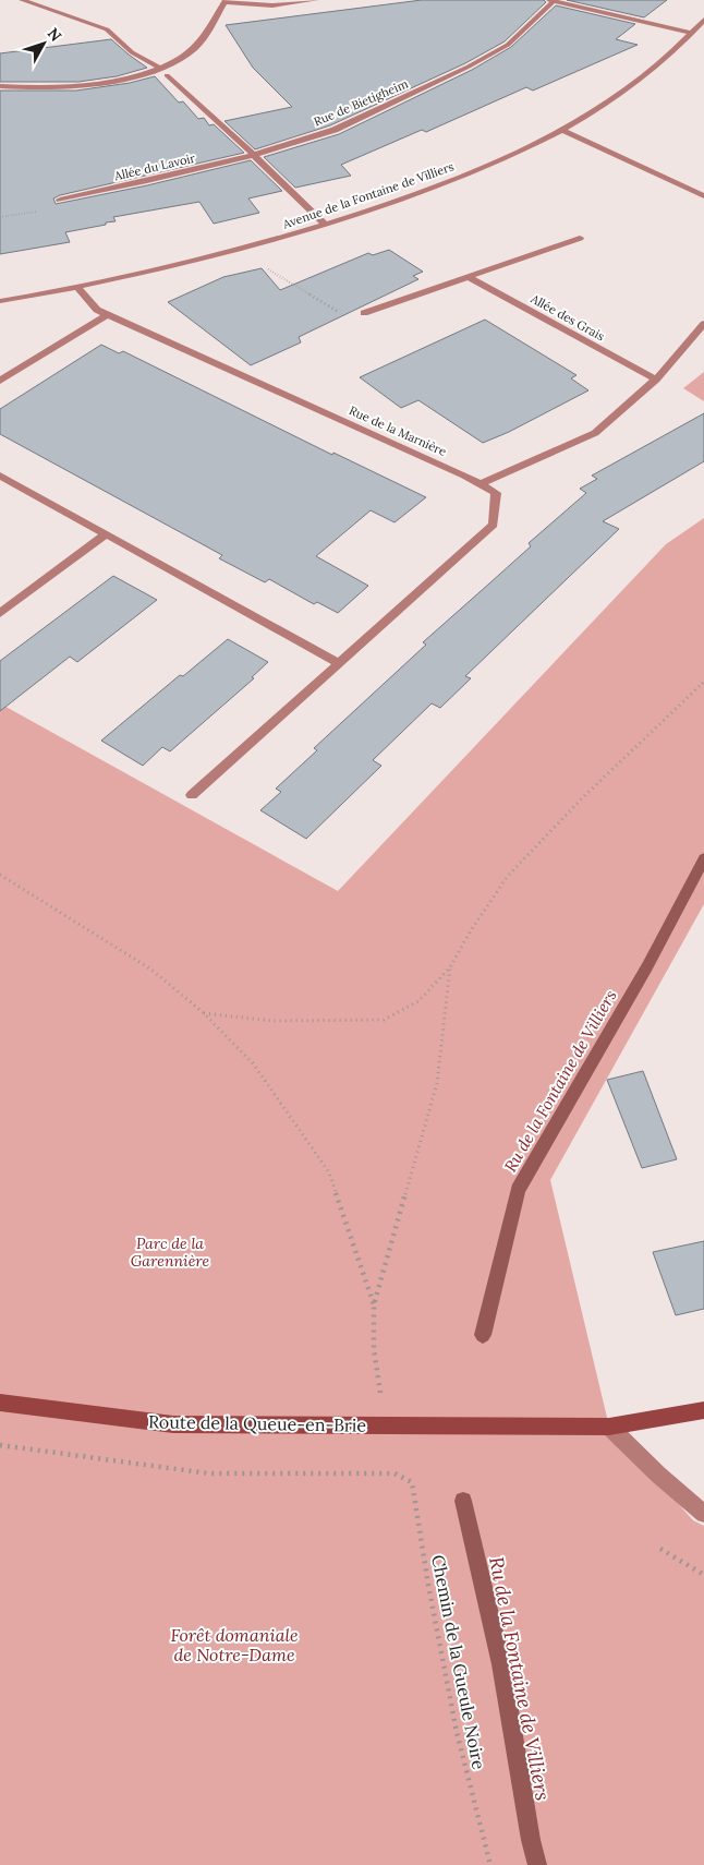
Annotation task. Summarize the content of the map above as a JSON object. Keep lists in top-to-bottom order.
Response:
{
  "streets": {
    "main road": ["Route de la Queue-en-Brie"],
    "street": [
      "Rue de Bietigheim",
      "Allée du Lavoir",
      "Avenue de la Fontaine de Villiers",
      "Allée des Grais",
      "Rue de la Marnière"
    ],
    "path": ["Chemin de la Gueule Noire"]
  },
  "crossings": [
    ["Rue de Bietigheim", "Allée du Lavoir"],
    ["Avenue de la Fontaine de Villiers", "Rue de la Marnière"]
  ],
  "water": ["Ru de la Fontaine de Villiers"],
  "parks": ["Parc de la Garennière", "Forêt domaniale de Notre-Dame"],
  "north": "top right"
}
